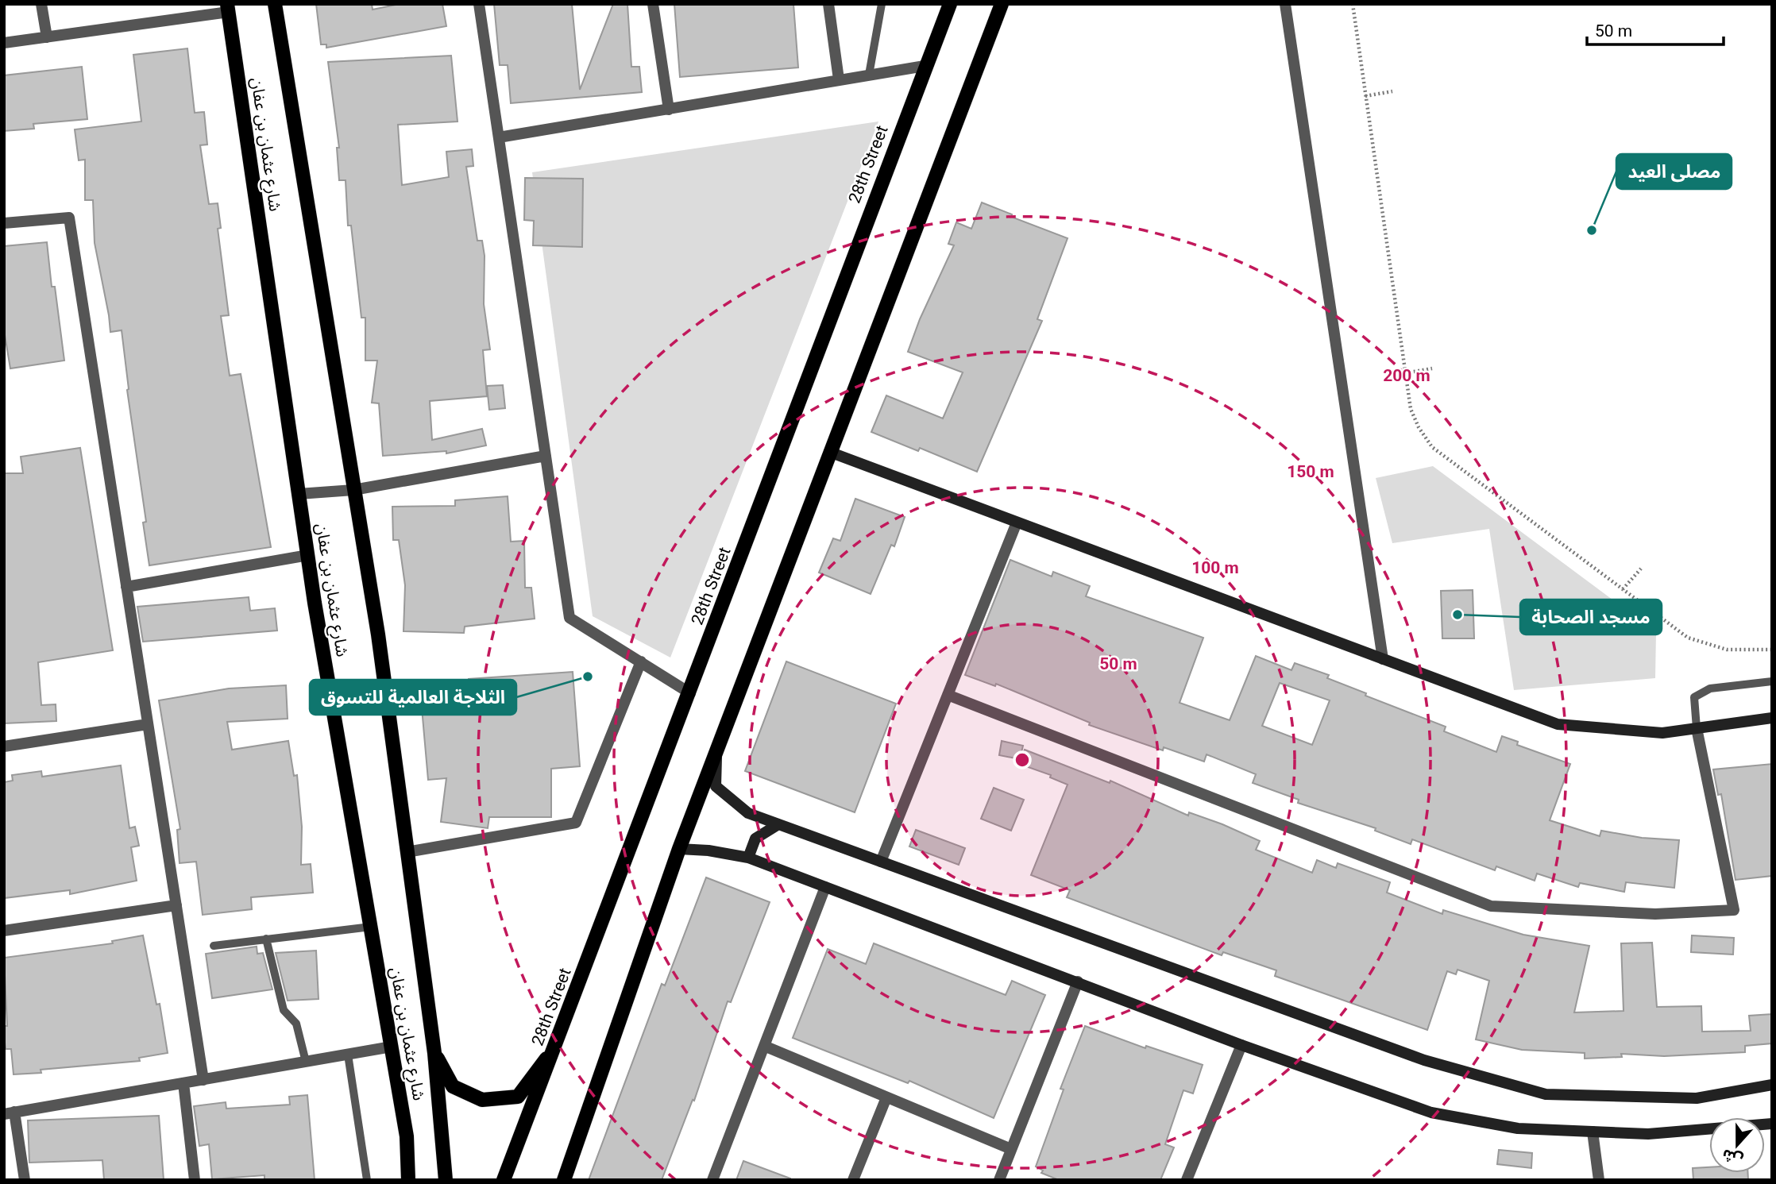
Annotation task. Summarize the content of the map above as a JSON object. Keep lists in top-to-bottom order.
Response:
{
  "streets": {
    "main road": ["شارع عثمان بن عفان", "28th Street"]
  },
  "places": ["مصلى العيد", "مسجد الصحابة", "الثلاجة العالمية للتسوق"],
  "scale_bar": "50 m",
  "north": "bottom",
  "rings": [
    "200 m",
    "150 m",
    "100 m",
    "50 m"
  ]
}
